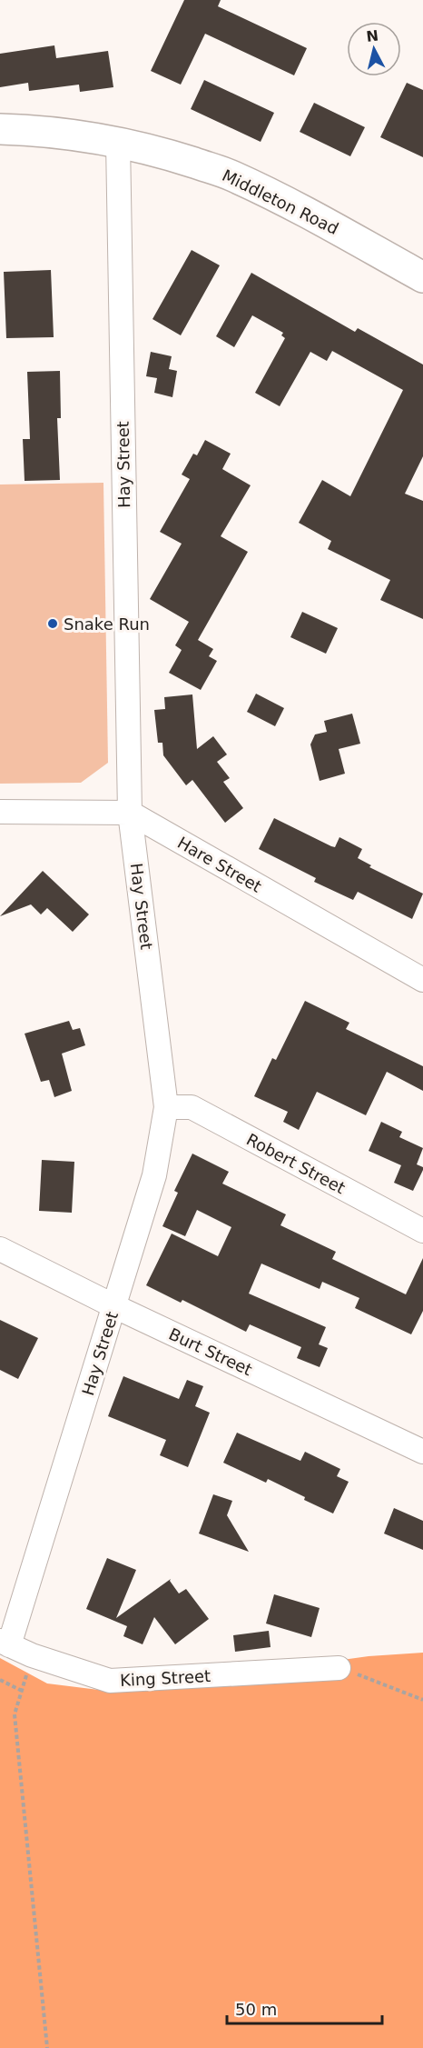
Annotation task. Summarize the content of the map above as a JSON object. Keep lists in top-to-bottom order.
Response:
{
  "streets": {
    "main road": ["Middleton Road"],
    "street": [
      "Hay Street",
      "Hare Street",
      "Robert Street",
      "Burt Street",
      "King Street"
    ]
  },
  "crossings": [
    ["Middleton Road", "Hay Street"],
    ["Hay Street", "Hare Street"],
    ["Hay Street", "Robert Street"],
    ["Hay Street", "Burt Street"],
    ["Hay Street", "King Street"]
  ],
  "places": ["Snake Run"],
  "scale_bar": "50 m",
  "north": "top"
}
